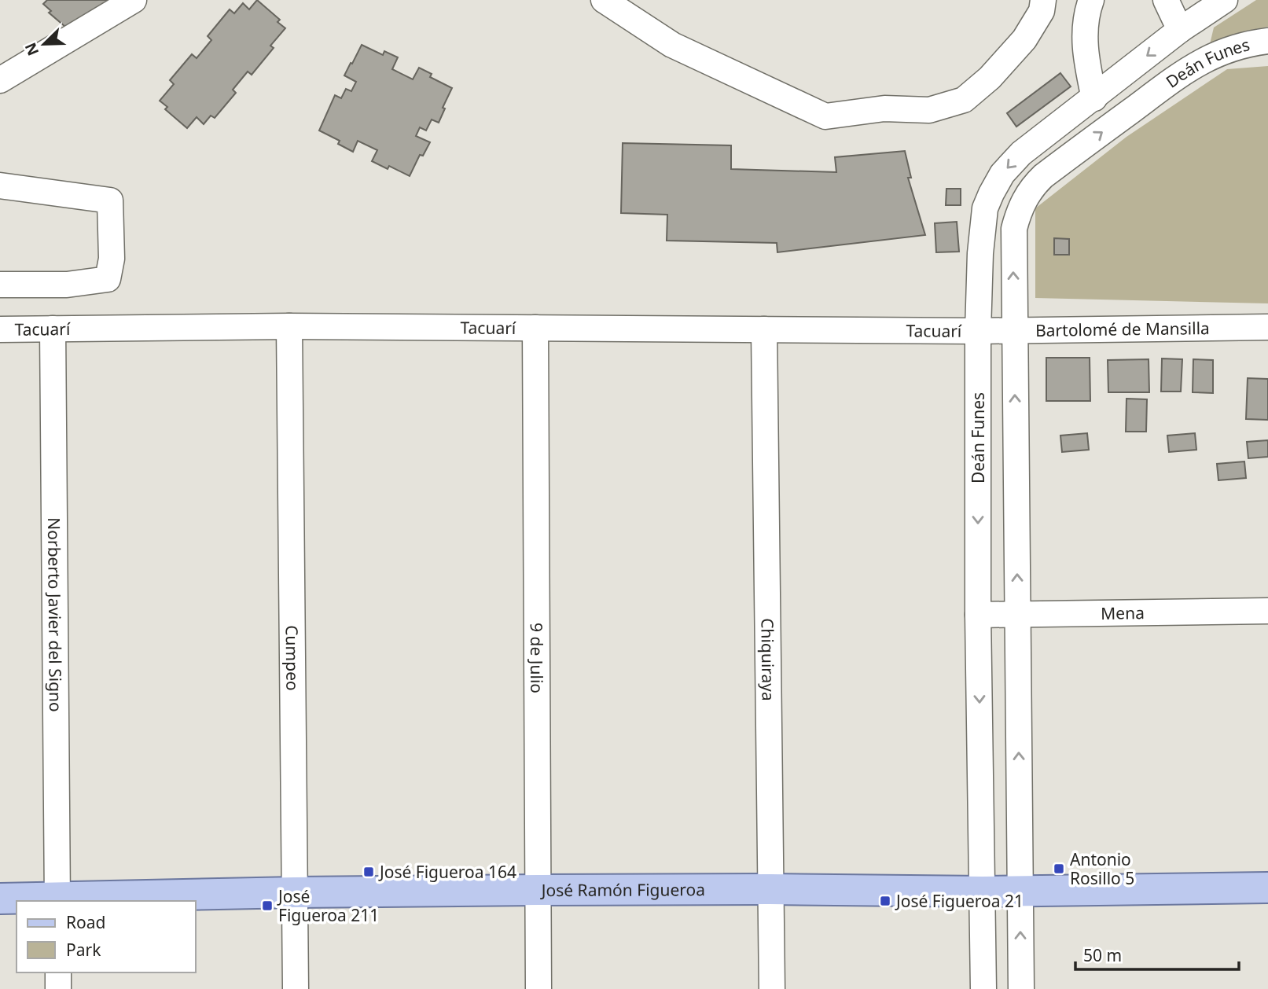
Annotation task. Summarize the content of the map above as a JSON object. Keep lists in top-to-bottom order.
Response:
{
  "streets": {
    "main road": ["José Ramón Figueroa"],
    "street": [
      "Deán Funes",
      "Tacuarí",
      "Bartolomé de Mansilla",
      "Mena",
      "Norberto Javier del Signo",
      "Cumpeo",
      "9 de Julio",
      "Chiquiraya"
    ]
  },
  "crossings": [
    ["Deán Funes", "Tacuarí"],
    ["Deán Funes", "Bartolomé de Mansilla"],
    ["Deán Funes", "Mena"],
    ["Deán Funes", "José Ramón Figueroa"],
    ["Tacuarí", "Bartolomé de Mansilla"],
    ["Tacuarí", "Norberto Javier del Signo"],
    ["Tacuarí", "Cumpeo"],
    ["Tacuarí", "9 de Julio"],
    ["Tacuarí", "Chiquiraya"],
    ["Norberto Javier del Signo", "José Ramón Figueroa"],
    ["Cumpeo", "José Ramón Figueroa"],
    ["9 de Julio", "José Ramón Figueroa"],
    ["Chiquiraya", "José Ramón Figueroa"]
  ],
  "places": {
    "transit": [
      "Antonio Rosillo 5",
      "José Figueroa 164",
      "José Figueroa 21",
      "José Figueroa 211"
    ]
  },
  "legend": ["Road", "Park"],
  "scale_bar": "50 m",
  "north": "bottom left"
}
